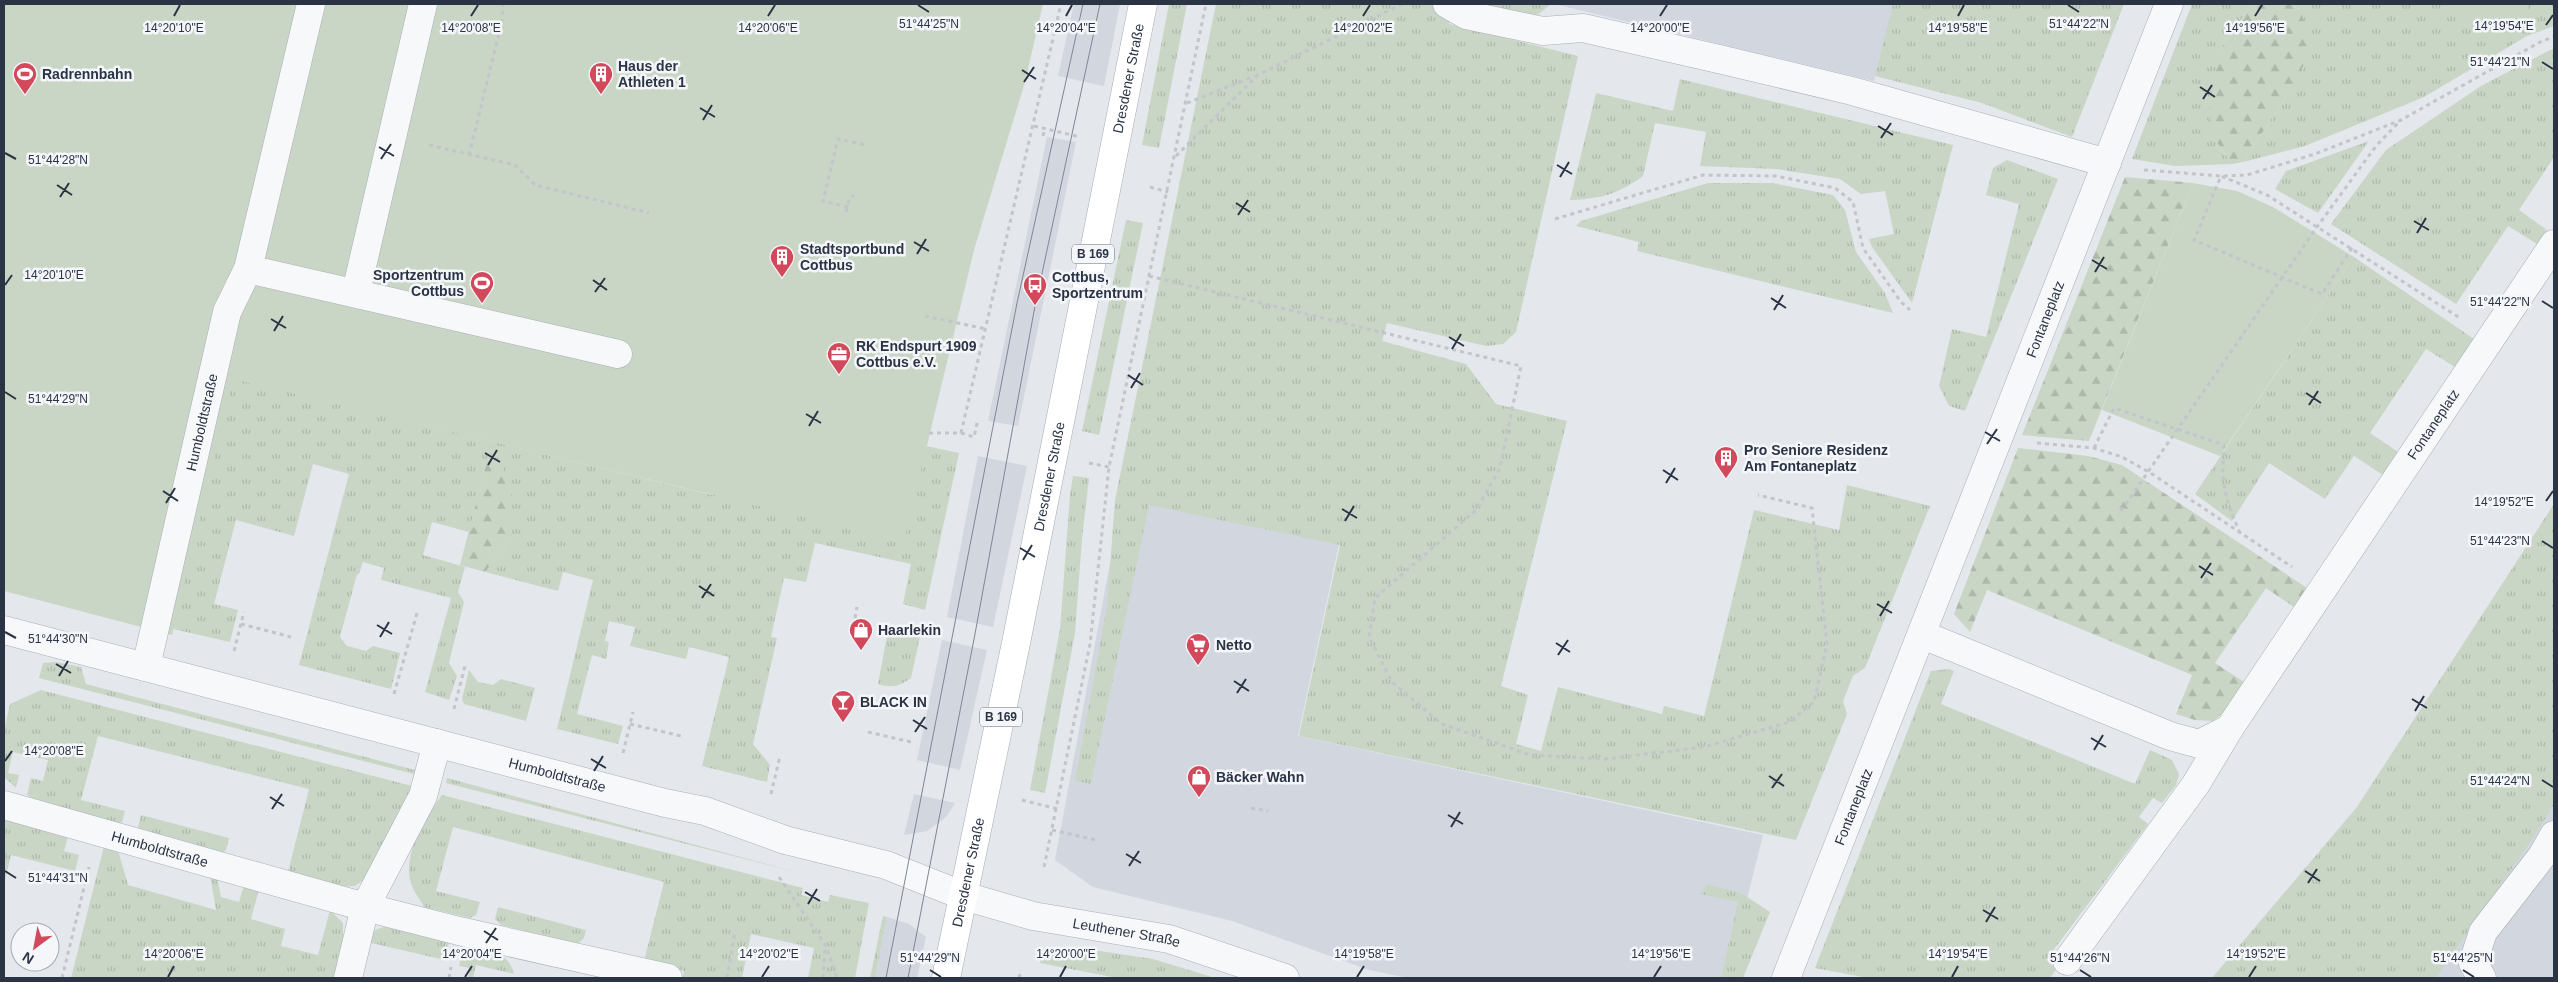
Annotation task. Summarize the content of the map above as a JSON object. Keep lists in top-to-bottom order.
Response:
{
  "streets": {
    "main road": ["Dresdener Straße", "B 169"],
    "street": ["Fontaneplatz", "Humboldtstraße", "Leuthener Straße"]
  },
  "crossings": [
    ["Dresdener Straße", "Humboldtstraße"],
    ["Dresdener Straße", "Leuthener Straße"],
    ["Humboldtstraße", "Leuthener Straße"]
  ],
  "places": {
    "sports": ["Radrennbahn", "Sportzentrum Cottbus"],
    "building": ["Haus der Athleten 1", "Stadtsportbund Cottbus", "Pro Seniore Residenz Am Fontaneplatz"],
    "bus stop": ["Cottbus, Sportzentrum"],
    "office": ["RK Endspurt 1909 Cottbus e.V."],
    "shop": ["Haarlekin", "Bäcker Wahn"],
    "supermarket": ["Netto"],
    "bar": ["BLACK IN"]
  },
  "north": "bottom left",
  "coordinates": [
    "51°44'22\"N",
    "51°44'25\"N",
    "14°19'54\"E",
    "14°20'10\"E",
    "14°20'08\"E",
    "14°20'06\"E",
    "14°20'04\"E",
    "14°20'02\"E",
    "14°20'00\"E",
    "14°19'58\"E",
    "14°19'56\"E",
    "51°44'21\"N",
    "51°44'28\"N",
    "51°44'29\"N",
    "14°19'52\"E",
    "51°44'23\"N",
    "51°44'30\"N",
    "51°44'24\"N",
    "51°44'31\"N",
    "51°44'26\"N"
  ]
}
